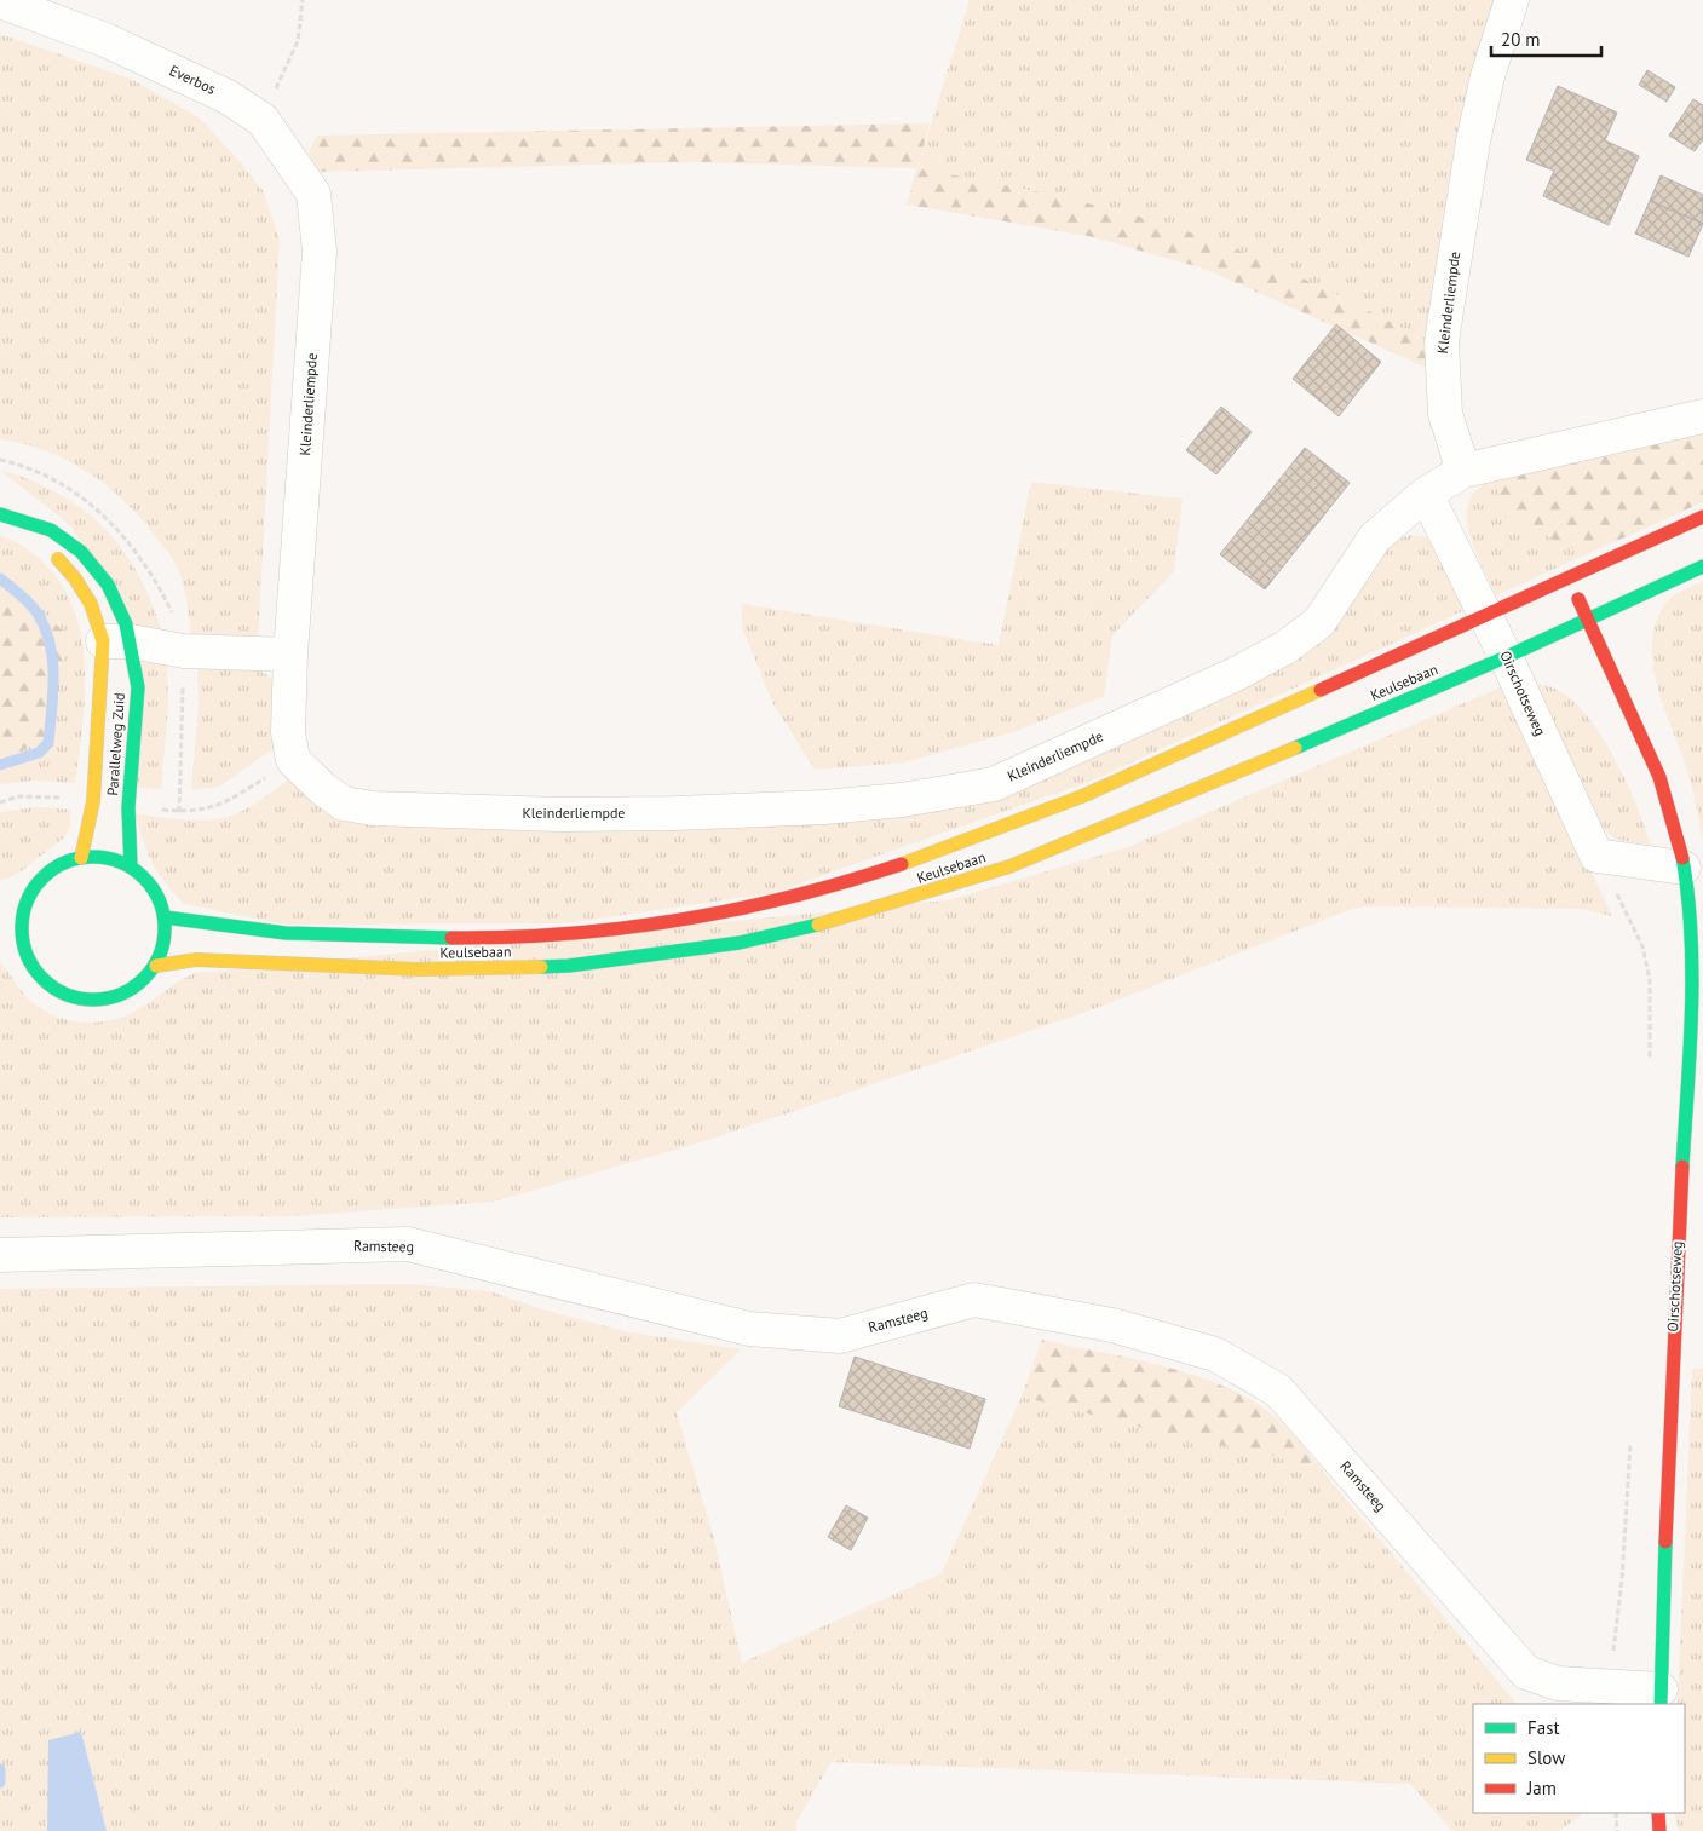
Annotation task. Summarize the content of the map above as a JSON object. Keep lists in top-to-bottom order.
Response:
{
  "streets": {
    "main road": ["Keulsebaan", "Oirschotseweg", "Parallelweg Zuid"],
    "street": ["Everbos", "Kleinderliempde", "Ramsteeg"]
  },
  "crossings": [
    ["Everbos", "Kleinderliempde"],
    ["Kleinderliempde", "Oirschotseweg"],
    ["Keulsebaan", "Oirschotseweg"],
    ["Keulsebaan", "Parallelweg Zuid"],
    ["Oirschotseweg", "Ramsteeg"]
  ],
  "legend": ["Fast", "Slow", "Jam"],
  "scale_bar": "20 m"
}
